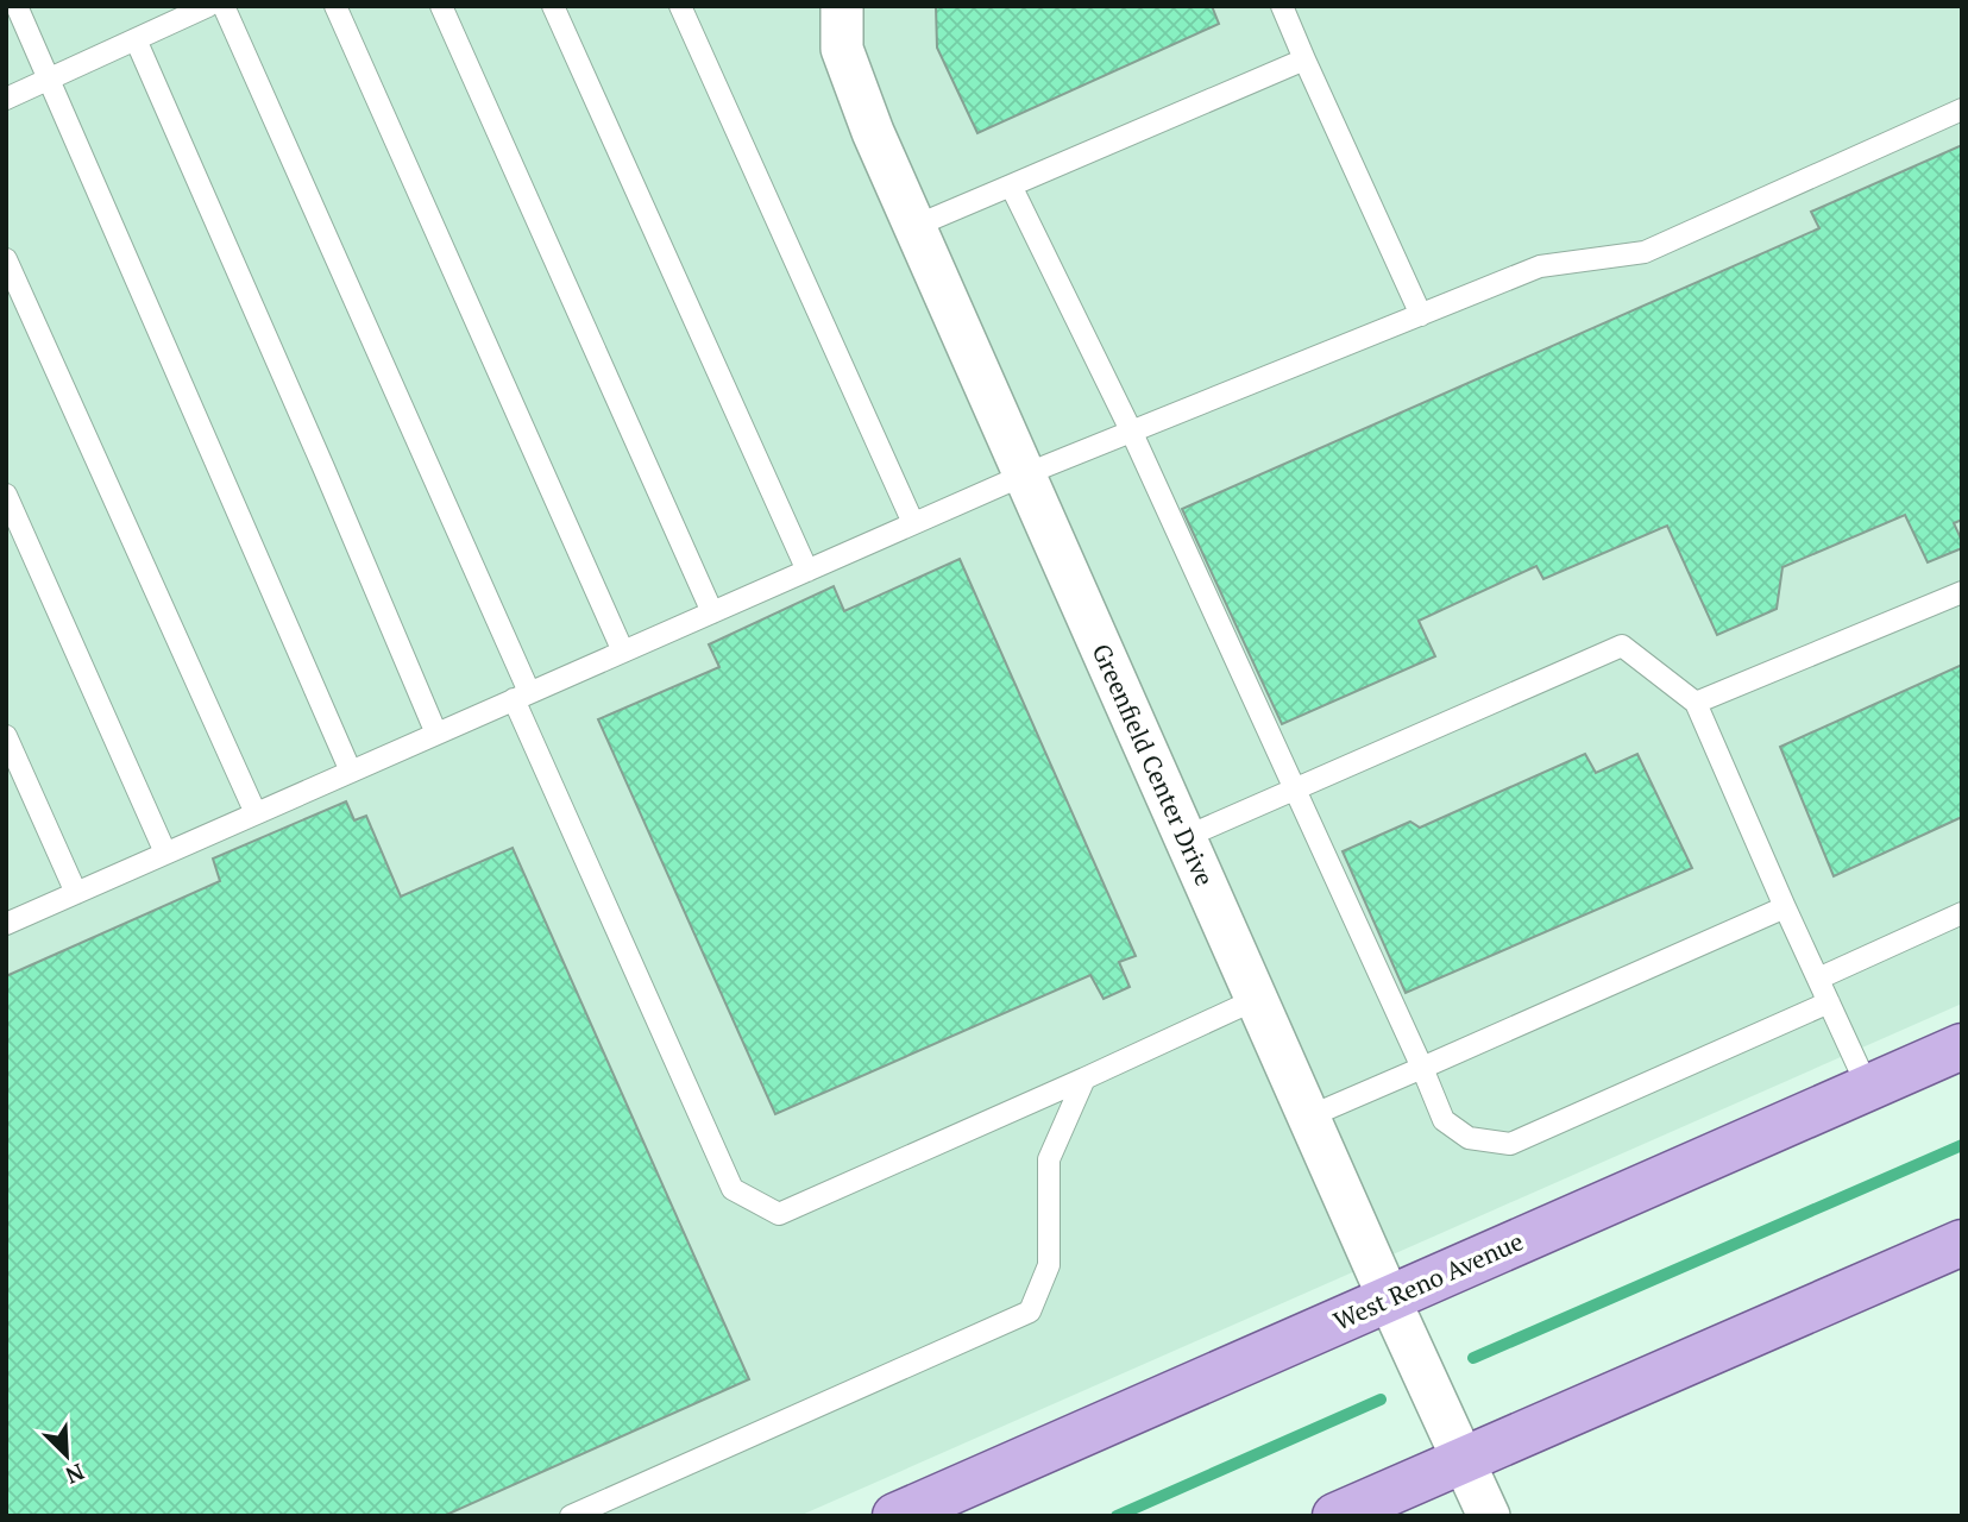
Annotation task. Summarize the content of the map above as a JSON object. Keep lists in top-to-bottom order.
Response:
{
  "streets": {
    "main road": ["West Reno Avenue"],
    "street": ["Greenfield Center Drive"]
  },
  "crossings": [
    ["Greenfield Center Drive", "West Reno Avenue"]
  ],
  "north": "bottom right"
}
